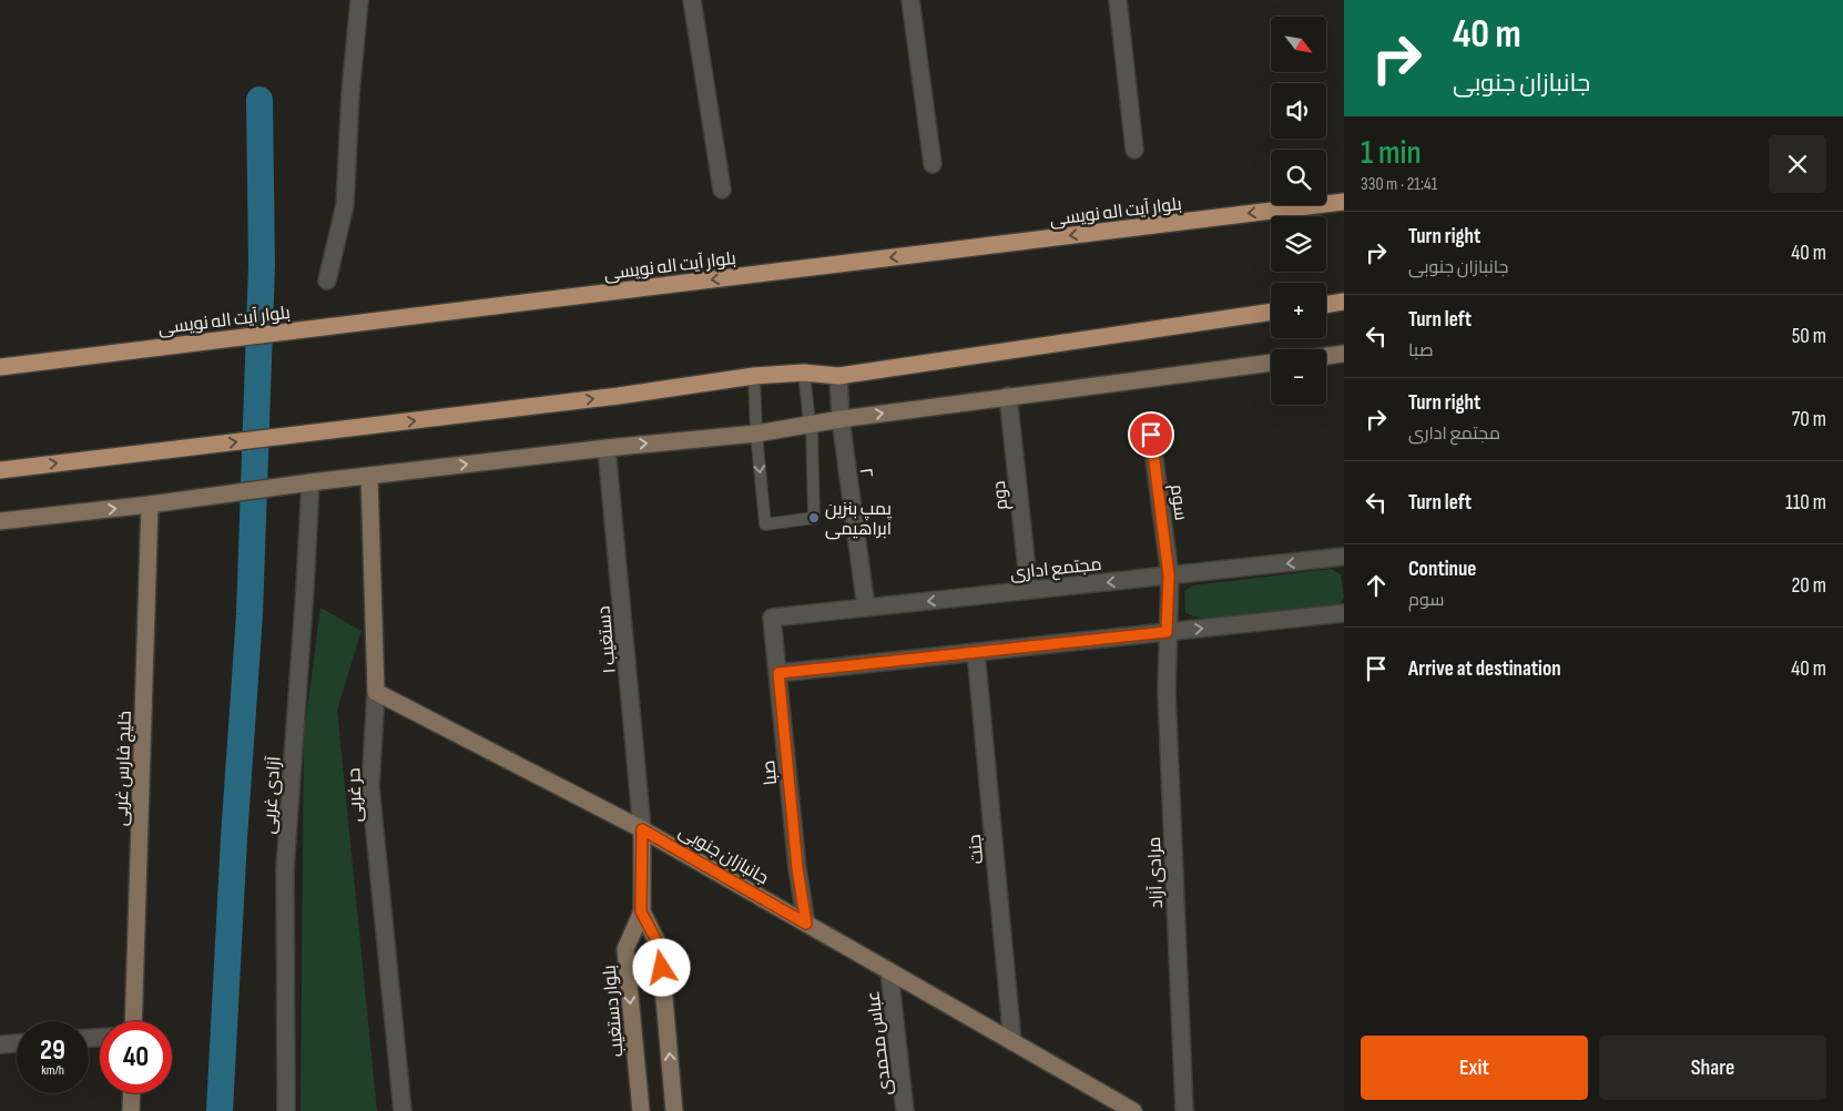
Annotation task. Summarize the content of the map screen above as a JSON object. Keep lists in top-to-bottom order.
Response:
{
  "streets": {
    "main road": ["بلوار آیت اله نویسی"],
    "street": [
      "۲",
      "دوم",
      "سوم",
      "مجتمع اداری",
      "دستغیب ۱",
      "خلیج فارس غربی",
      "صبا",
      "آزادی غربی",
      "حر غربی",
      "جنت",
      "جانبازان جنوبی",
      "مرادی آزاد",
      "بلوار دستغیب",
      "عباس محمدی"
    ]
  },
  "crossings": [
    ["۲", "مجتمع اداری"],
    ["دوم", "مجتمع اداری"],
    ["سوم", "مجتمع اداری"],
    ["سوم", "مرادی آزاد"],
    ["مجتمع اداری", "صبا"],
    ["دستغیب ۱", "جانبازان جنوبی"],
    ["دستغیب ۱", "بلوار دستغیب"],
    ["صبا", "جانبازان جنوبی"],
    ["حر غربی", "جانبازان جنوبی"],
    ["جنت", "جانبازان جنوبی"],
    ["جانبازان جنوبی", "بلوار دستغیب"],
    ["جانبازان جنوبی", "عباس محمدی"]
  ],
  "places": ["پمپ بنزین ابراهیمی"],
  "north": "bottom right",
  "page": {
    "turn": ["40 m", "جانبازان جنوبی"],
    "map_buttons": ["+", "−"],
    "heading": ["1 min", "330 m · 21:41"],
    "list": [
      {
        "name": "Turn right",
        "note": "جانبازان جنوبی",
        "value": "40 m"
      },
      {
        "name": "Turn left",
        "note": "صبا",
        "value": "50 m"
      },
      {
        "name": "Turn right",
        "note": "مجتمع اداری",
        "value": "70 m"
      },
      {
        "name": "Turn left",
        "value": "110 m"
      },
      {
        "name": "Continue",
        "note": "سوم",
        "value": "20 m"
      },
      {
        "name": "Arrive at destination",
        "value": "40 m"
      }
    ],
    "speed": "29 km/h",
    "limit": "40",
    "buttons": ["Exit", "Share"]
  }
}
